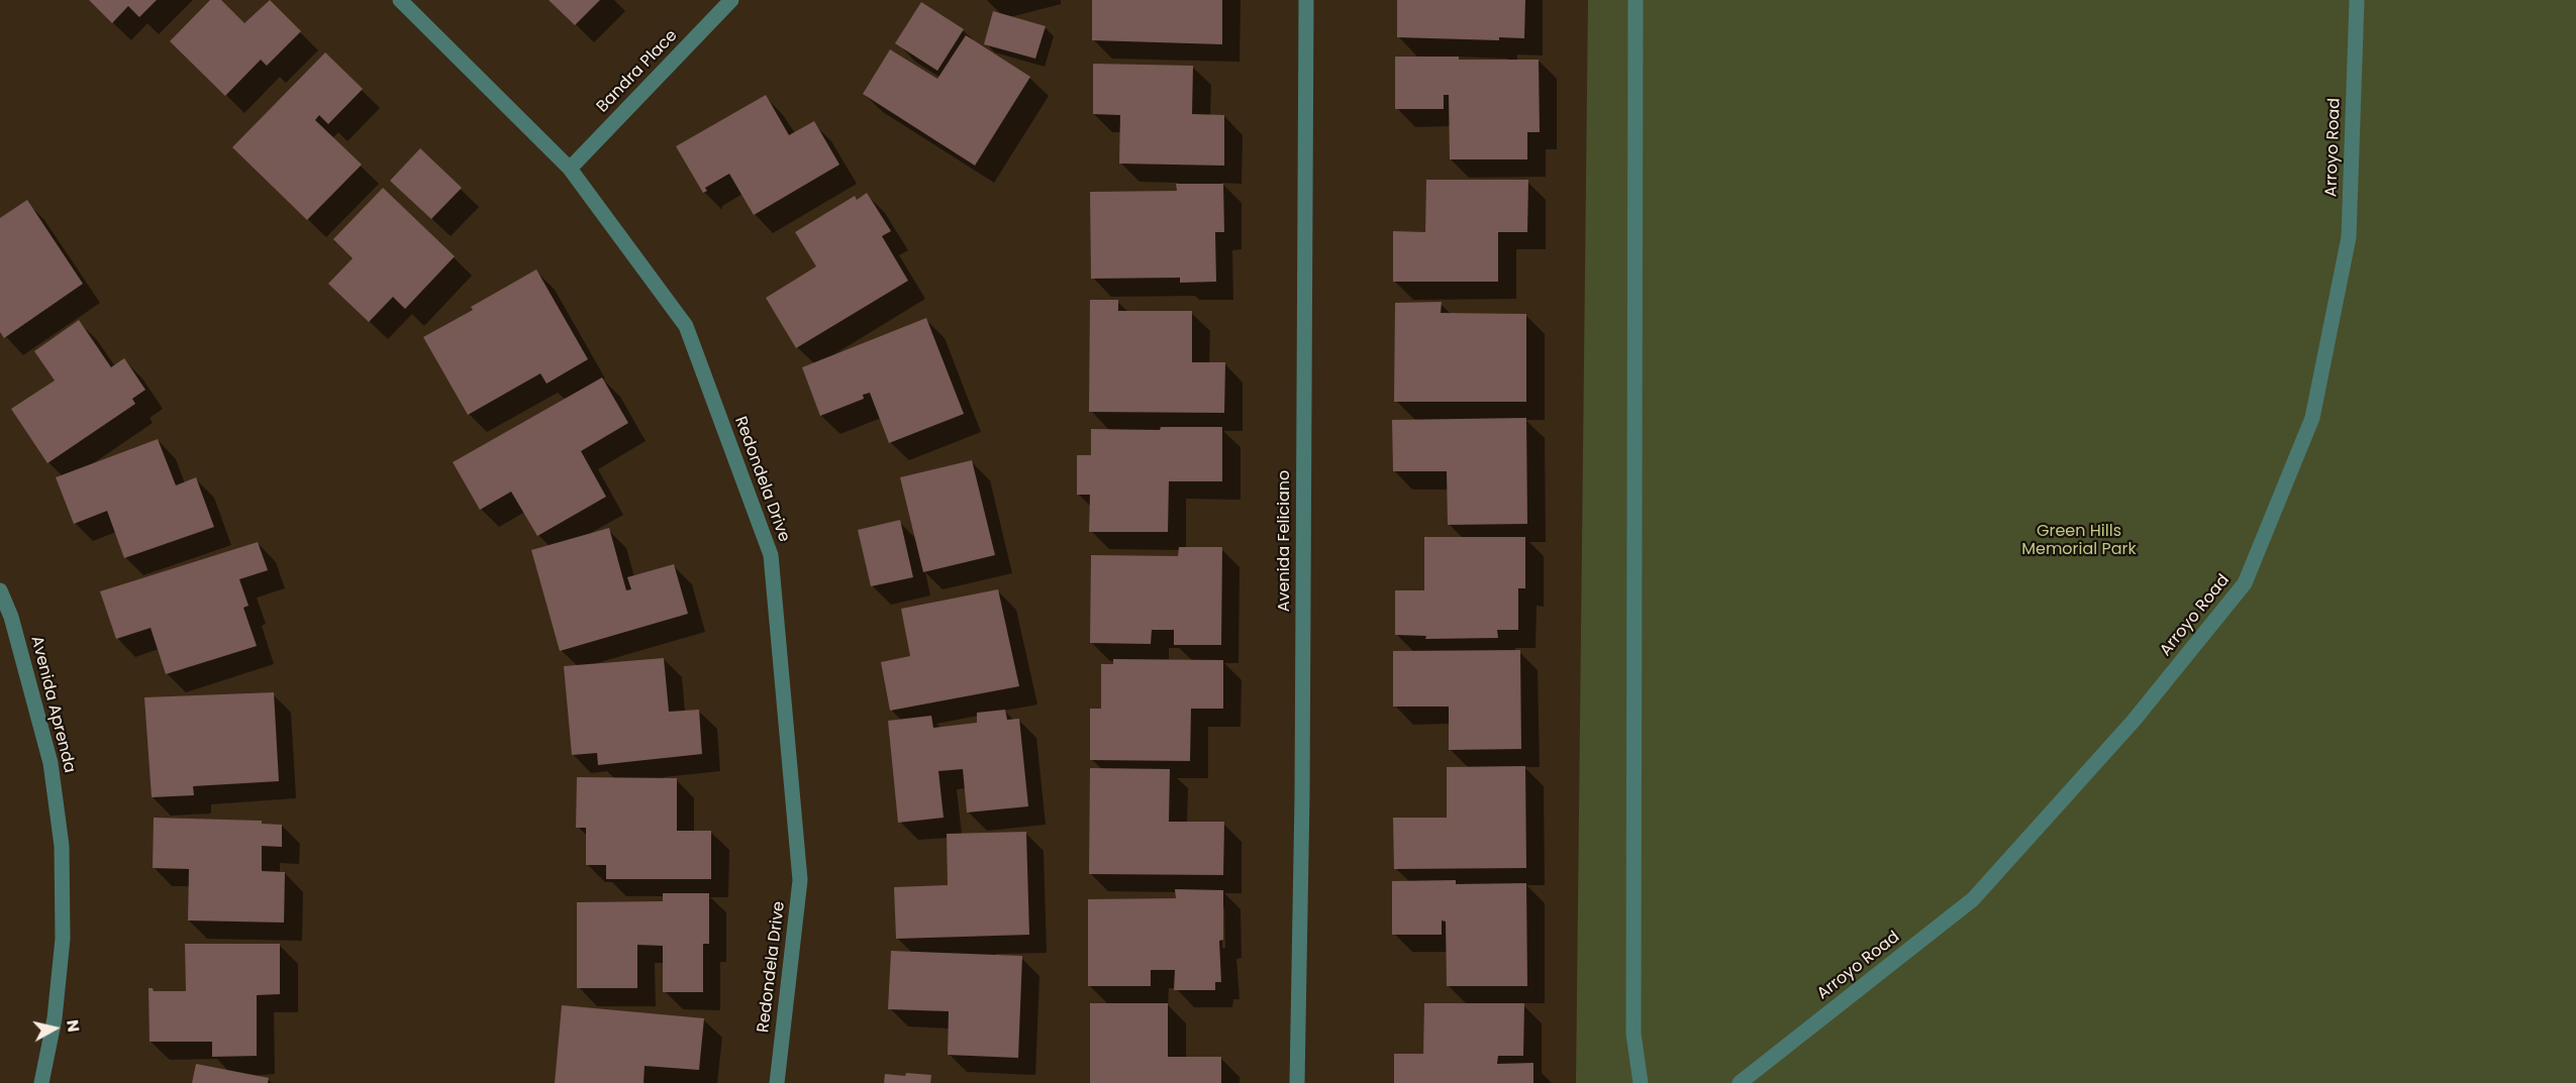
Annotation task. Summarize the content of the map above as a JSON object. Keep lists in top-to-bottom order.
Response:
{
  "streets": {
    "street": [
      "Bandra Place",
      "Arroyo Road",
      "Redondela Drive",
      "Avenida Feliciano",
      "Avenida Aprenda"
    ]
  },
  "crossings": [
    ["Bandra Place", "Redondela Drive"]
  ],
  "parks": ["Green Hills Memorial Park"],
  "north": "right"
}
